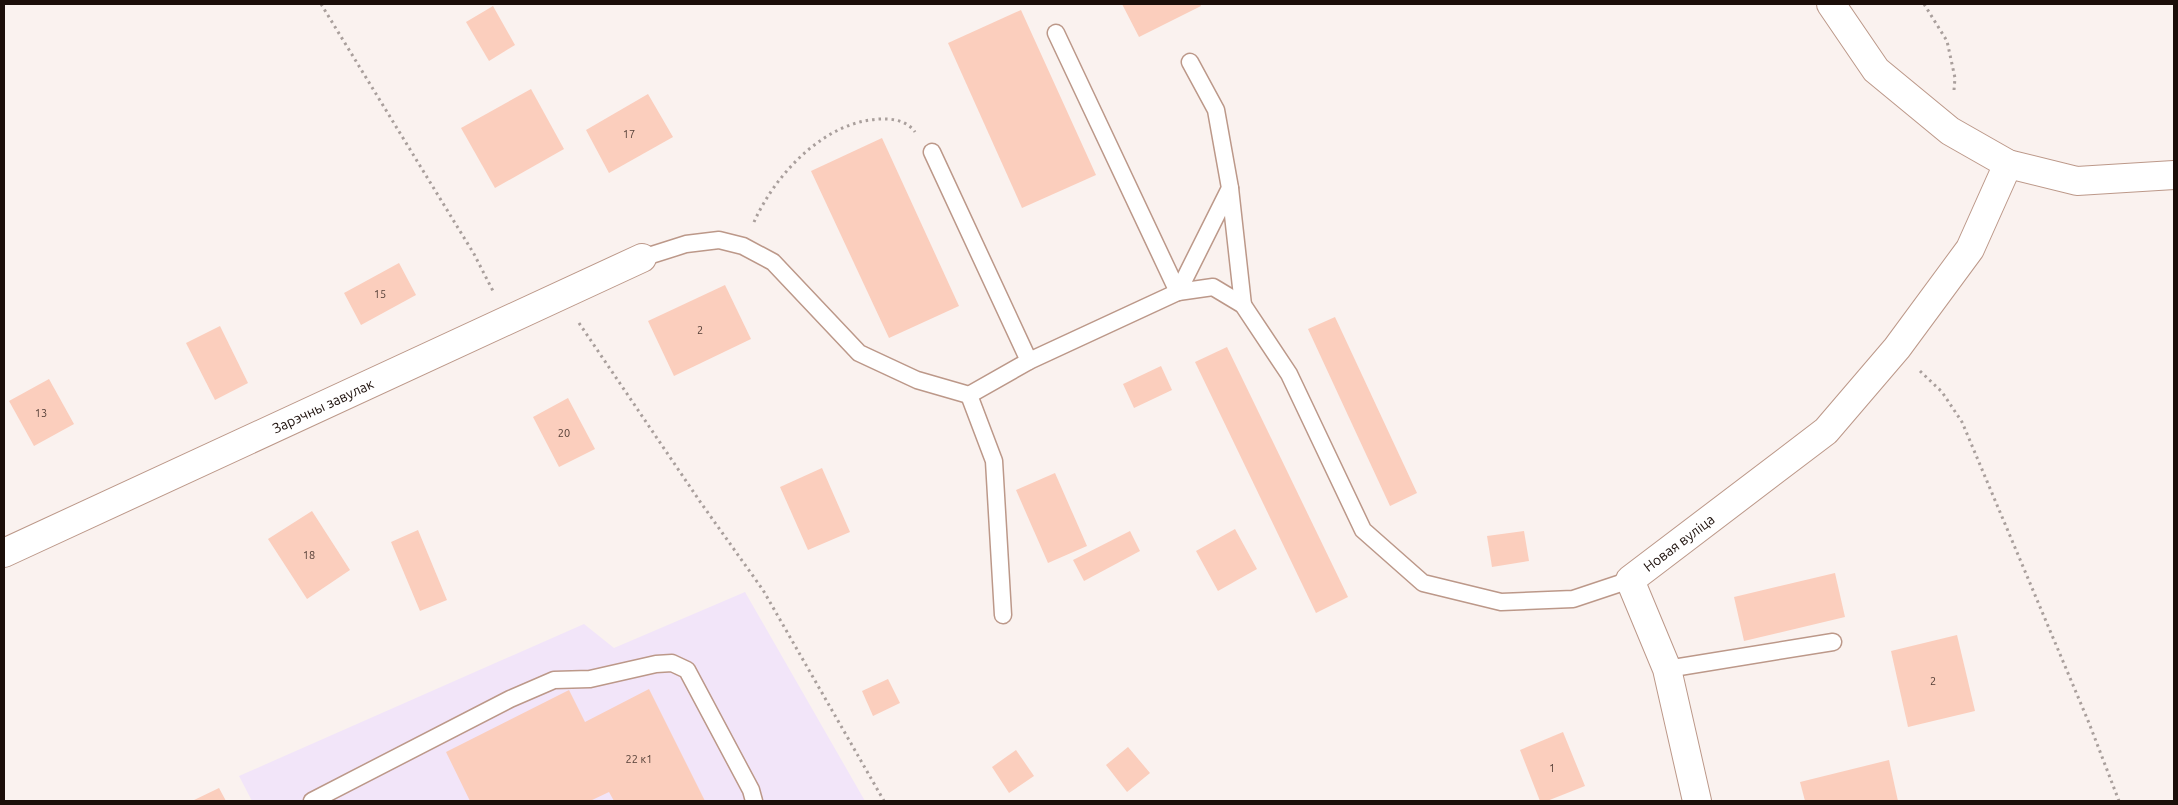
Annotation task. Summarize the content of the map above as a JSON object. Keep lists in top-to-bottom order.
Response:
{
  "streets": {
    "street": ["Зарэчны завулак", "Новая вуліца"]
  },
  "house_numbers": [
    "17",
    "15",
    "2",
    "13",
    "20",
    "18",
    "2",
    "22 к1",
    "1"
  ]
}
